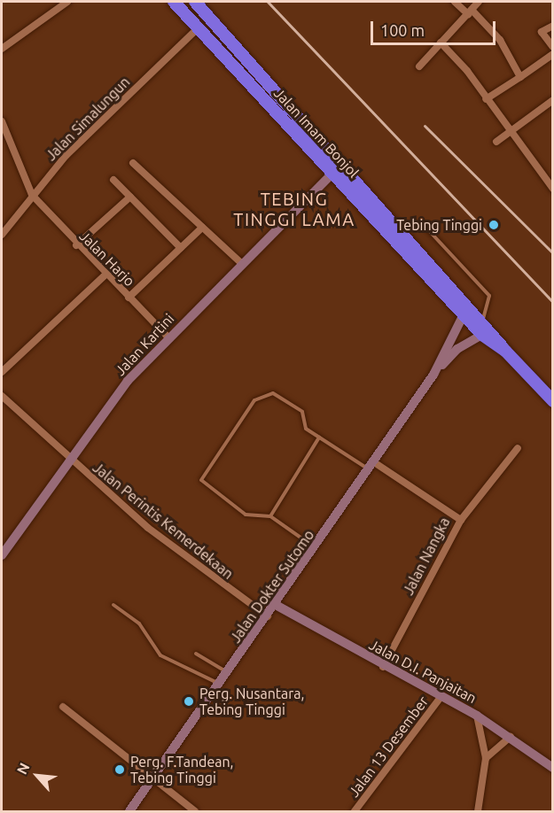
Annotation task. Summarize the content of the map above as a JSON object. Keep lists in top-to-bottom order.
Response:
{
  "streets": {
    "highway": ["Jalan Imam Bonjol"],
    "street": [
      "Jalan Simalungun",
      "Jalan Harjo",
      "Jalan Kartini",
      "Jalan Perintis Kemerdekaan",
      "Jalan Nangka",
      "Jalan Dokter Sutomo",
      "Jalan D.I. Panjaitan",
      "Jalan 13 Desember"
    ]
  },
  "crossings": [
    ["Jalan Simalungun", "Jalan Imam Bonjol"],
    ["Jalan Simalungun", "Jalan Harjo"],
    ["Jalan Imam Bonjol", "Jalan Kartini"],
    ["Jalan Imam Bonjol", "Jalan Dokter Sutomo"],
    ["Jalan Harjo", "Jalan Kartini"],
    ["Jalan Kartini", "Jalan Perintis Kemerdekaan"],
    ["Jalan Perintis Kemerdekaan", "Jalan Dokter Sutomo"],
    ["Jalan Nangka", "Jalan Dokter Sutomo"],
    ["Jalan Nangka", "Jalan D.I. Panjaitan"],
    ["Jalan Dokter Sutomo", "Jalan D.I. Panjaitan"],
    ["Jalan D.I. Panjaitan", "Jalan 13 Desember"]
  ],
  "districts": ["TEBING TINGGI LAMA"],
  "places": ["Tebing Tinggi", "Perg. Nusantara, Tebing Tinggi", "Perg. F.Tandean, Tebing Tinggi"],
  "scale_bar": "100 m",
  "north": "top left"
}
